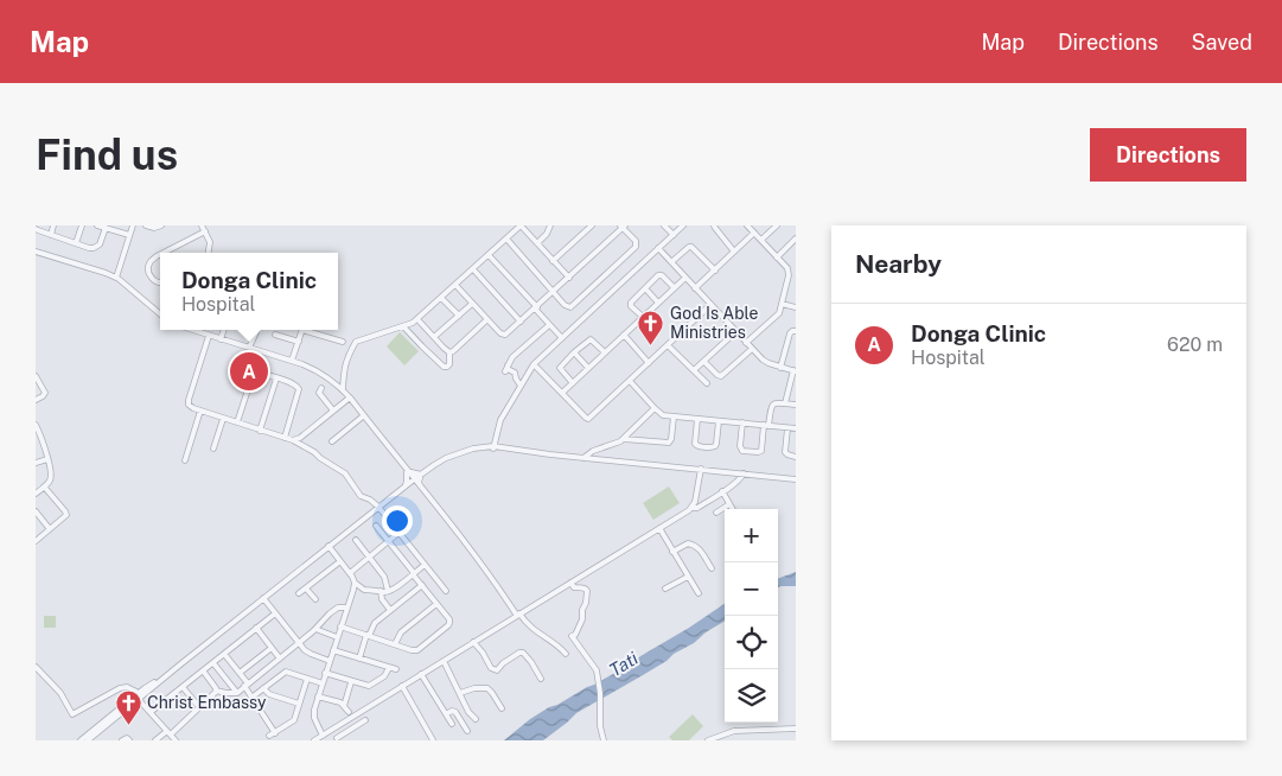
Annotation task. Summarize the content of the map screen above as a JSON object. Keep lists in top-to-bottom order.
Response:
{
  "water": ["Tati"],
  "places": {
    "church": ["God Is Able Ministries", "Christ Embassy"]
  },
  "page": {
    "header": "Map",
    "nav": ["Map", "Directions", "Saved"],
    "buttons": "Directions",
    "title": "Find us",
    "heading": "Nearby",
    "popup": ["Donga Clinic", "Hospital"],
    "list": [
      {
        "mark": "A",
        "name": "Donga Clinic",
        "note": "Hospital",
        "value": "620 m"
      }
    ],
    "pins": "A",
    "map_buttons": ["+", "−"]
  }
}
